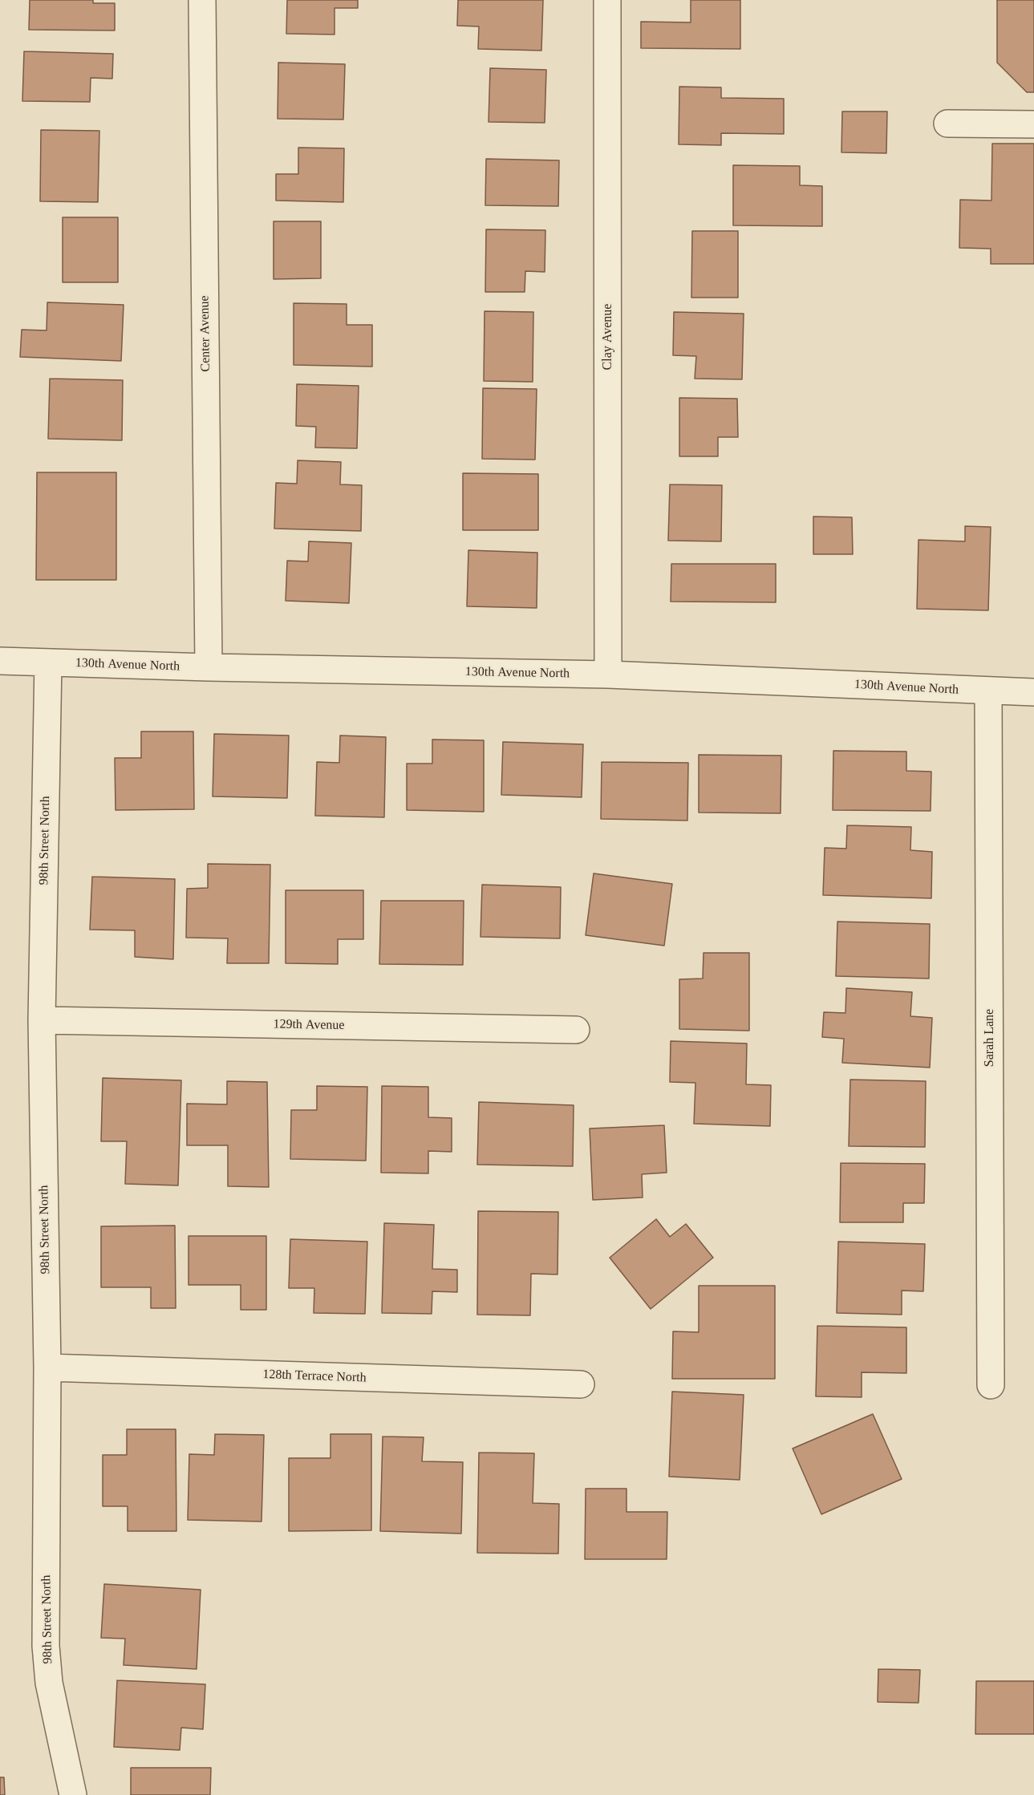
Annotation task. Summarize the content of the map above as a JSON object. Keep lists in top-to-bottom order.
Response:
{
  "streets": {
    "street": [
      "Center Avenue",
      "Clay Avenue",
      "130th Avenue North",
      "98th Street North",
      "129th Avenue",
      "Sarah Lane",
      "128th Terrace North"
    ]
  },
  "crossings": [
    ["Center Avenue", "130th Avenue North"],
    ["Clay Avenue", "130th Avenue North"],
    ["130th Avenue North", "98th Street North"],
    ["130th Avenue North", "Sarah Lane"],
    ["98th Street North", "129th Avenue"],
    ["98th Street North", "128th Terrace North"]
  ]
}
